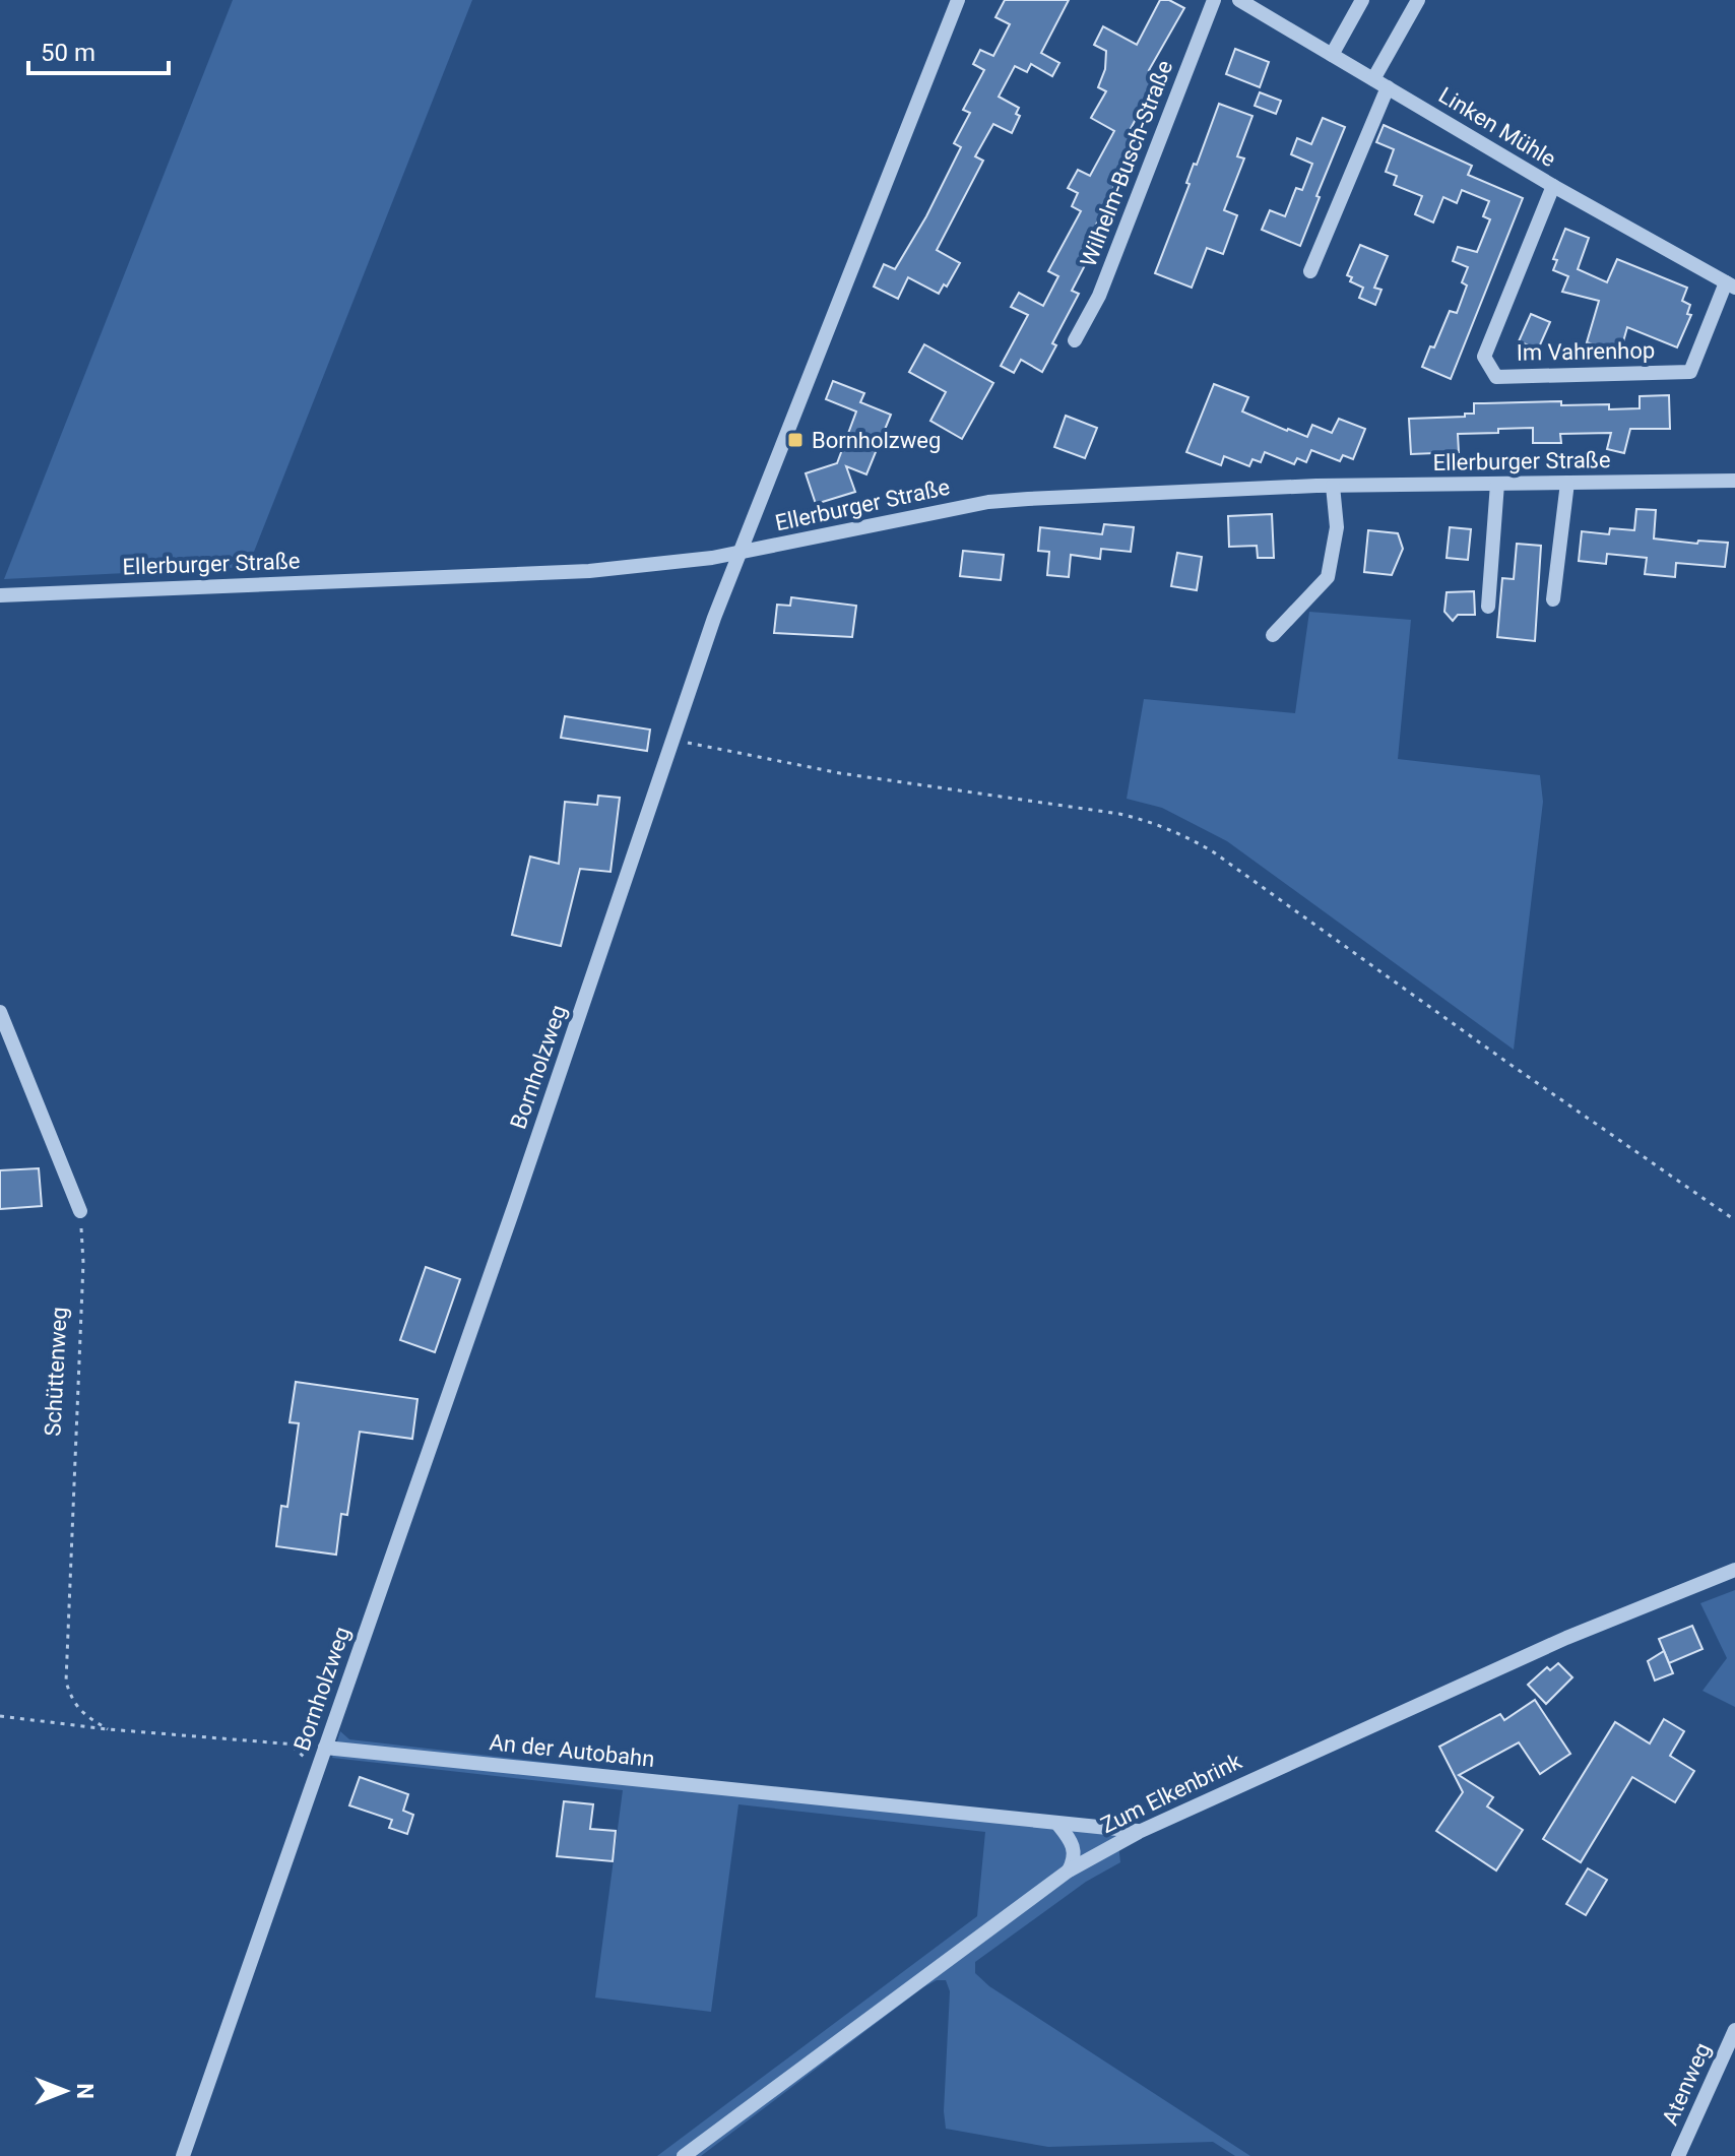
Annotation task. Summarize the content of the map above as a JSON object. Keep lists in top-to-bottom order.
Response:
{
  "streets": {
    "street": [
      "Linken Mühle",
      "Wilhelm-Busch-Straße",
      "Im Vahrenhop",
      "Ellerburger Straße",
      "Bornholzweg",
      "An der Autobahn",
      "Zum Elkenbrink",
      "Atenweg"
    ],
    "path": ["Schüttenweg"]
  },
  "crossings": [
    ["Linken Mühle", "Im Vahrenhop"],
    ["Ellerburger Straße", "Bornholzweg"],
    ["Bornholzweg", "An der Autobahn"],
    ["An der Autobahn", "Zum Elkenbrink"]
  ],
  "places": {
    "transit": ["Bornholzweg"]
  },
  "scale_bar": "50 m",
  "north": "right"
}
